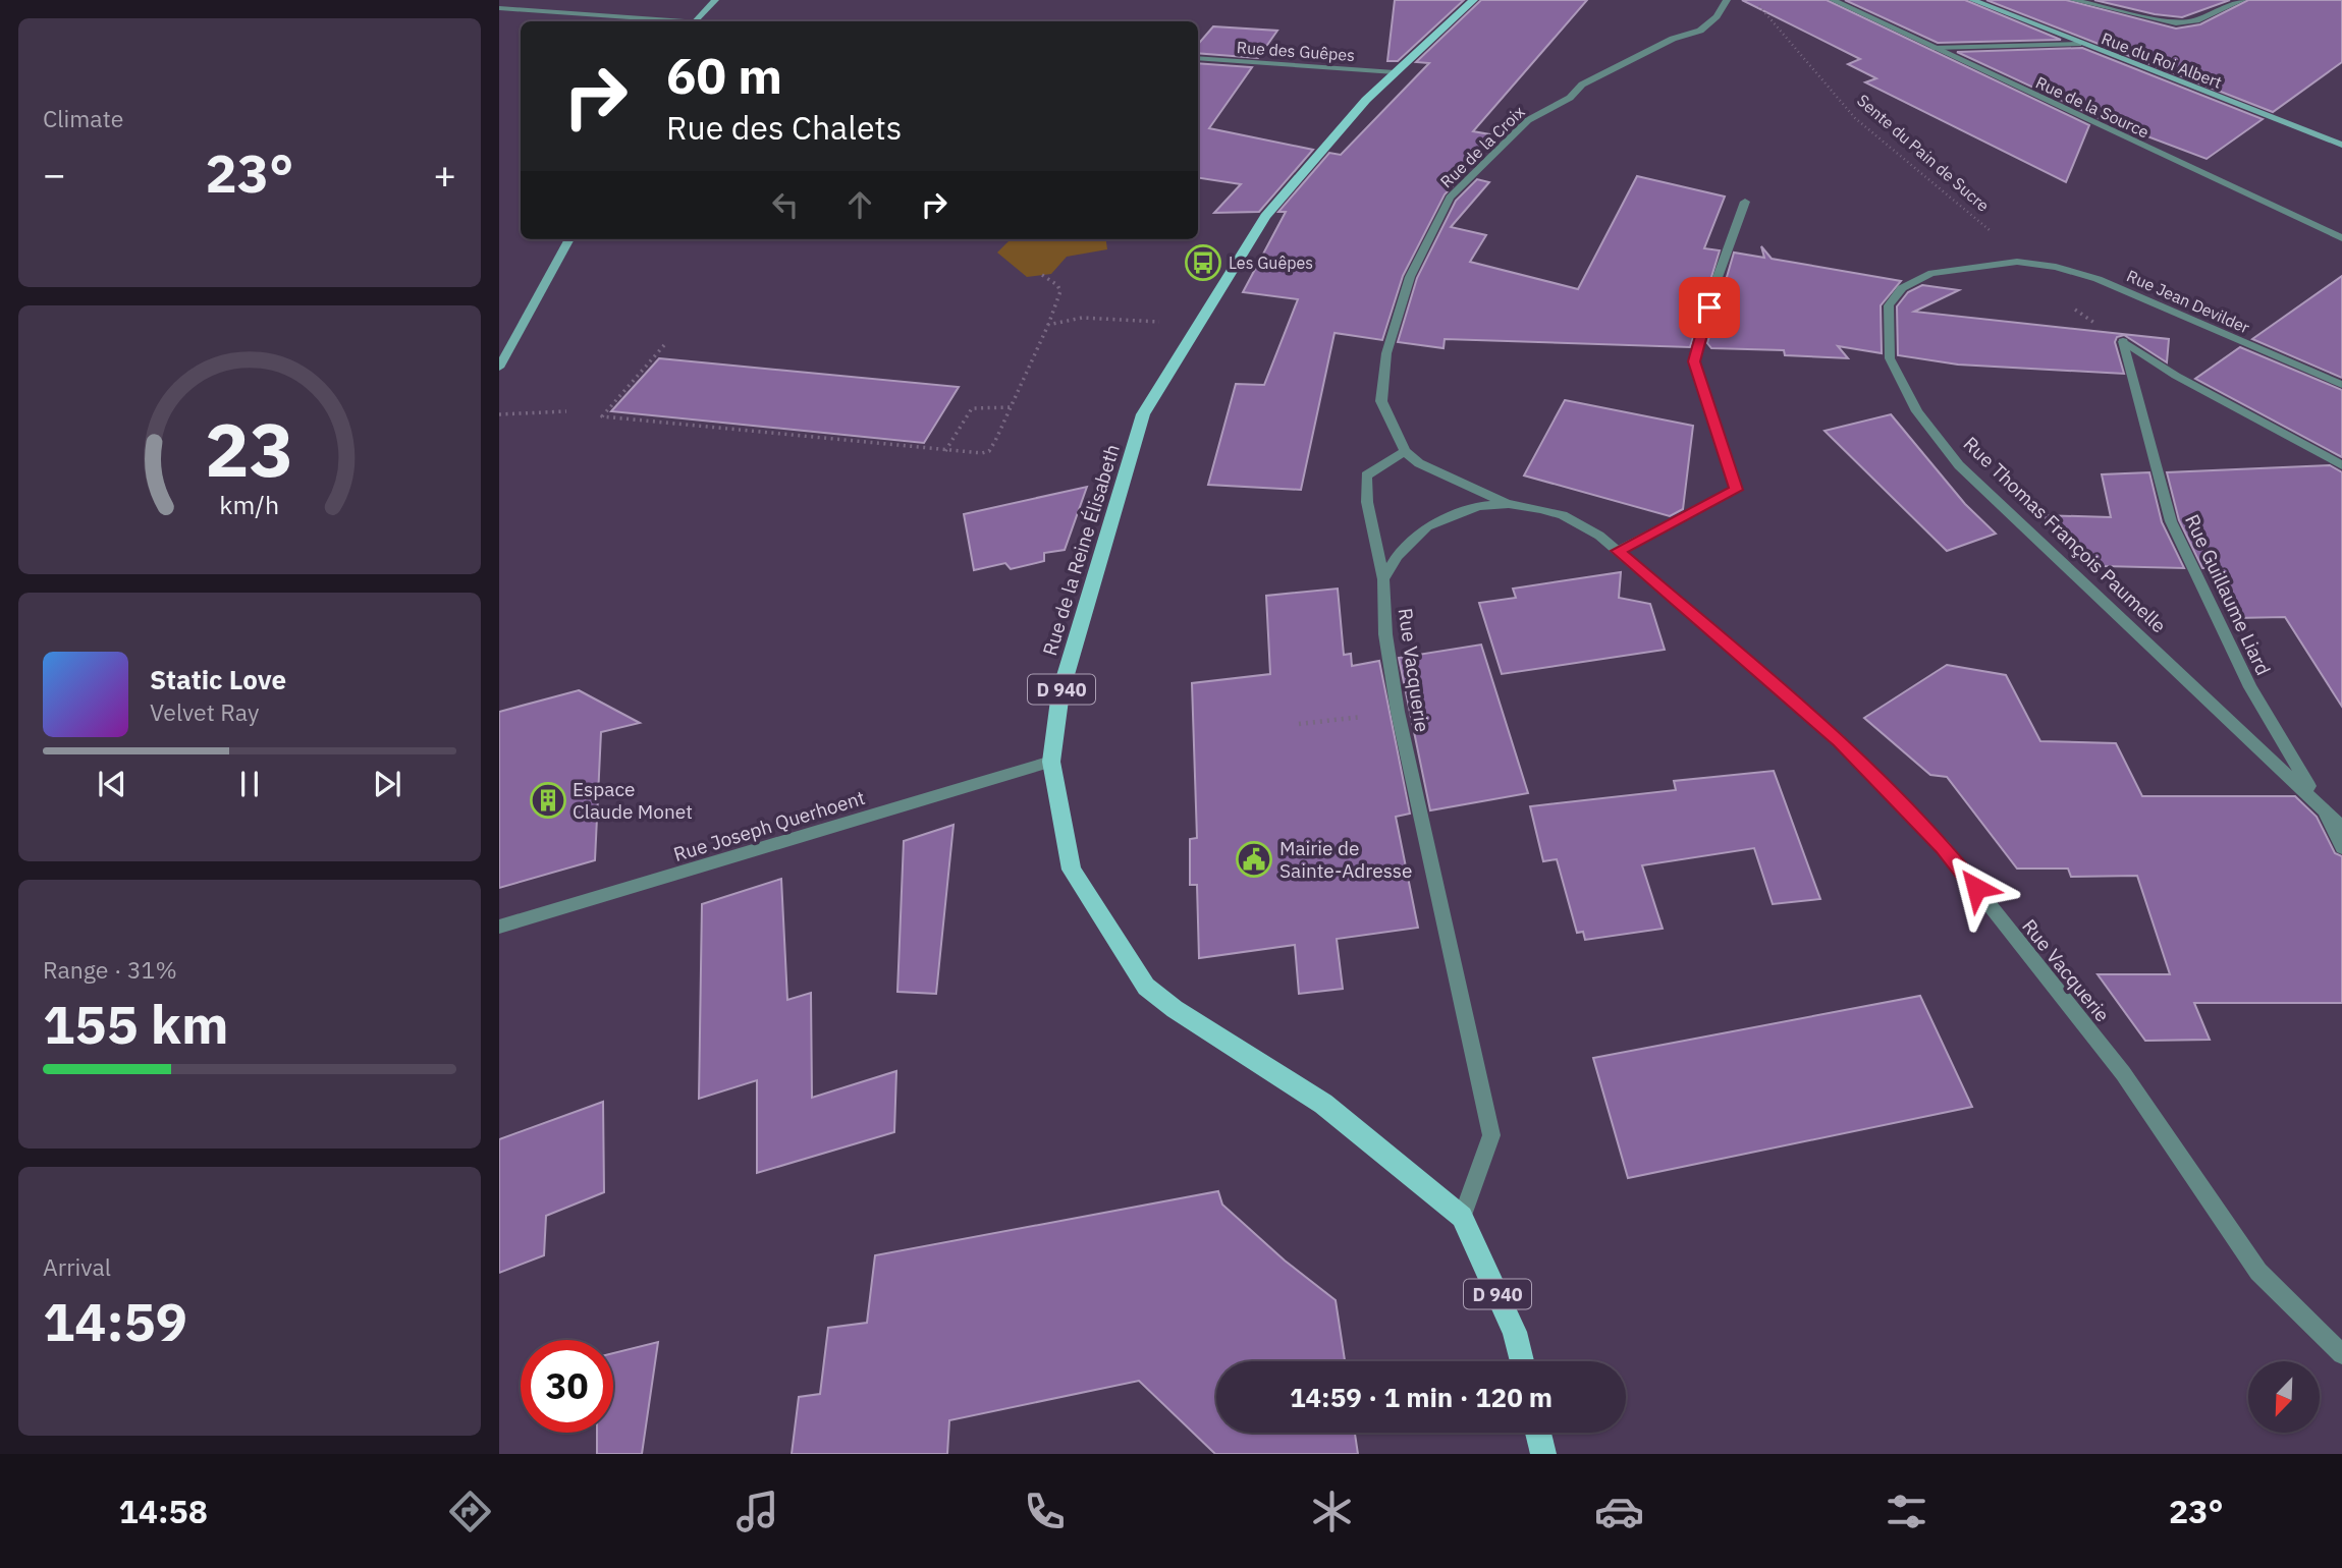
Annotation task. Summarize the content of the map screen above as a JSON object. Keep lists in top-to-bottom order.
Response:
{
  "streets": {
    "main road": ["Rue de la Reine Élisabeth", "D 940"],
    "street": [
      "Rue des Guêpes",
      "Rue du Roi Albert",
      "Rue de la Source",
      "Rue de la Croix",
      "Rue Jean Devilder",
      "Rue Thomas François Paumelle",
      "Rue Guillaume Liard",
      "Rue Vacquerie",
      "Rue Joseph Querhoent"
    ],
    "path": ["Sente du Pain de Sucre"]
  },
  "crossings": [
    ["Rue des Guêpes", "Rue de la Reine Élisabeth"],
    ["Sente du Pain de Sucre", "Rue Jean Devilder"],
    ["Sente du Pain de Sucre", "Rue Thomas François Paumelle"],
    ["Rue Jean Devilder", "Rue Thomas François Paumelle"],
    ["Rue Thomas François Paumelle", "Rue Guillaume Liard"],
    ["Rue de la Reine Élisabeth", "Rue Vacquerie"],
    ["Rue de la Reine Élisabeth", "D 940"],
    ["Rue de la Reine Élisabeth", "Rue Joseph Querhoent"],
    ["Rue Vacquerie", "D 940"]
  ],
  "places": {
    "bus stop": ["Les Guêpes"],
    "building": ["Espace Claude Monet"],
    "public building": ["Mairie de Sainte-Adresse"]
  },
  "north": "bottom left",
  "page": {
    "tile": [
      "Climate",
      ["Range · 31%", "155 km"],
      ["Arrival", "14:59"]
    ],
    "turn": ["60 m", "Rue des Chalets"],
    "heat": ["−", "23°", "+"],
    "song": ["Static Love", "Velvet Ray"],
    "limit": "30",
    "trip": "14:59 · 1 min · 120 m",
    "tabs": ["14:58", "23°"],
    "gauge": ["23", "km/h"]
  }
}
